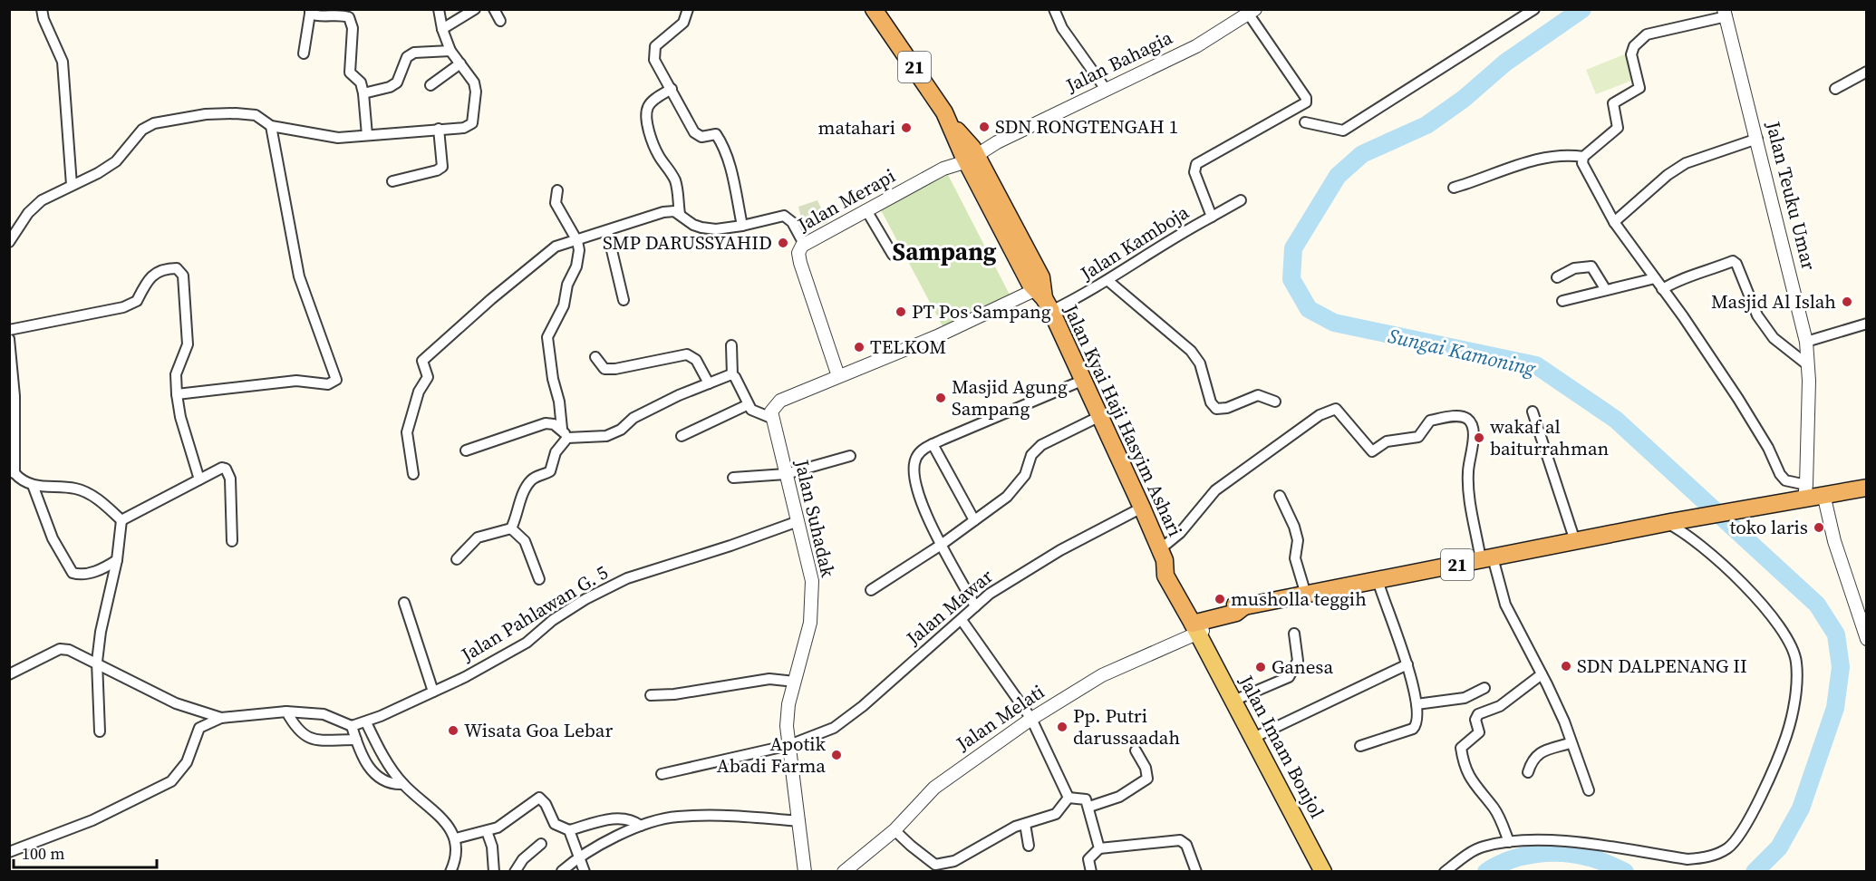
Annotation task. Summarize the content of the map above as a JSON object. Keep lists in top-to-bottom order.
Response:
{
  "streets": {
    "highway": ["21", "Jalan Kyai Haji Hasyim Ashari"],
    "main road": ["Jalan Imam Bonjol"],
    "street": [
      "Jalan Bahagia",
      "Jalan Teuku Umar",
      "Jalan Merapi",
      "Jalan Kamboja",
      "Jalan Suhadak",
      "Jalan Mawar",
      "Jalan Pahlawan G. 5",
      "Jalan Melati"
    ]
  },
  "crossings": [
    ["Jalan Bahagia", "21"],
    ["Jalan Bahagia", "Jalan Merapi"],
    ["Jalan Bahagia", "Jalan Kamboja"],
    ["Jalan Bahagia", "Jalan Kyai Haji Hasyim Ashari"],
    ["21", "Jalan Teuku Umar"],
    ["21", "Jalan Merapi"],
    ["21", "Jalan Kyai Haji Hasyim Ashari"],
    ["21", "Jalan Melati"],
    ["21", "Jalan Imam Bonjol"],
    ["Jalan Merapi", "Jalan Kyai Haji Hasyim Ashari"],
    ["Jalan Kamboja", "Jalan Kyai Haji Hasyim Ashari"],
    ["Jalan Kyai Haji Hasyim Ashari", "Jalan Mawar"],
    ["Jalan Kyai Haji Hasyim Ashari", "Jalan Melati"],
    ["Jalan Kyai Haji Hasyim Ashari", "Jalan Imam Bonjol"],
    ["Jalan Suhadak", "Jalan Mawar"],
    ["Jalan Suhadak", "Jalan Pahlawan G. 5"],
    ["Jalan Melati", "Jalan Imam Bonjol"]
  ],
  "districts": ["Sampang"],
  "water": ["Sungai Kamoning"],
  "places": [
    "SDN RONGTENGAH 1",
    "matahari",
    "SMP DARUSSYAHID",
    "Masjid Al Islah",
    "PT Pos Sampang",
    "TELKOM",
    "Masjid Agung Sampang",
    "wakaf al baiturrahman",
    "toko laris",
    "musholla teggih",
    "SDN DALPENANG II",
    "Ganesa",
    "Pp. Putri darussaadah",
    "Wisata Goa Lebar",
    "Apotik Abadi Farma"
  ],
  "scale_bar": "100 m"
}
